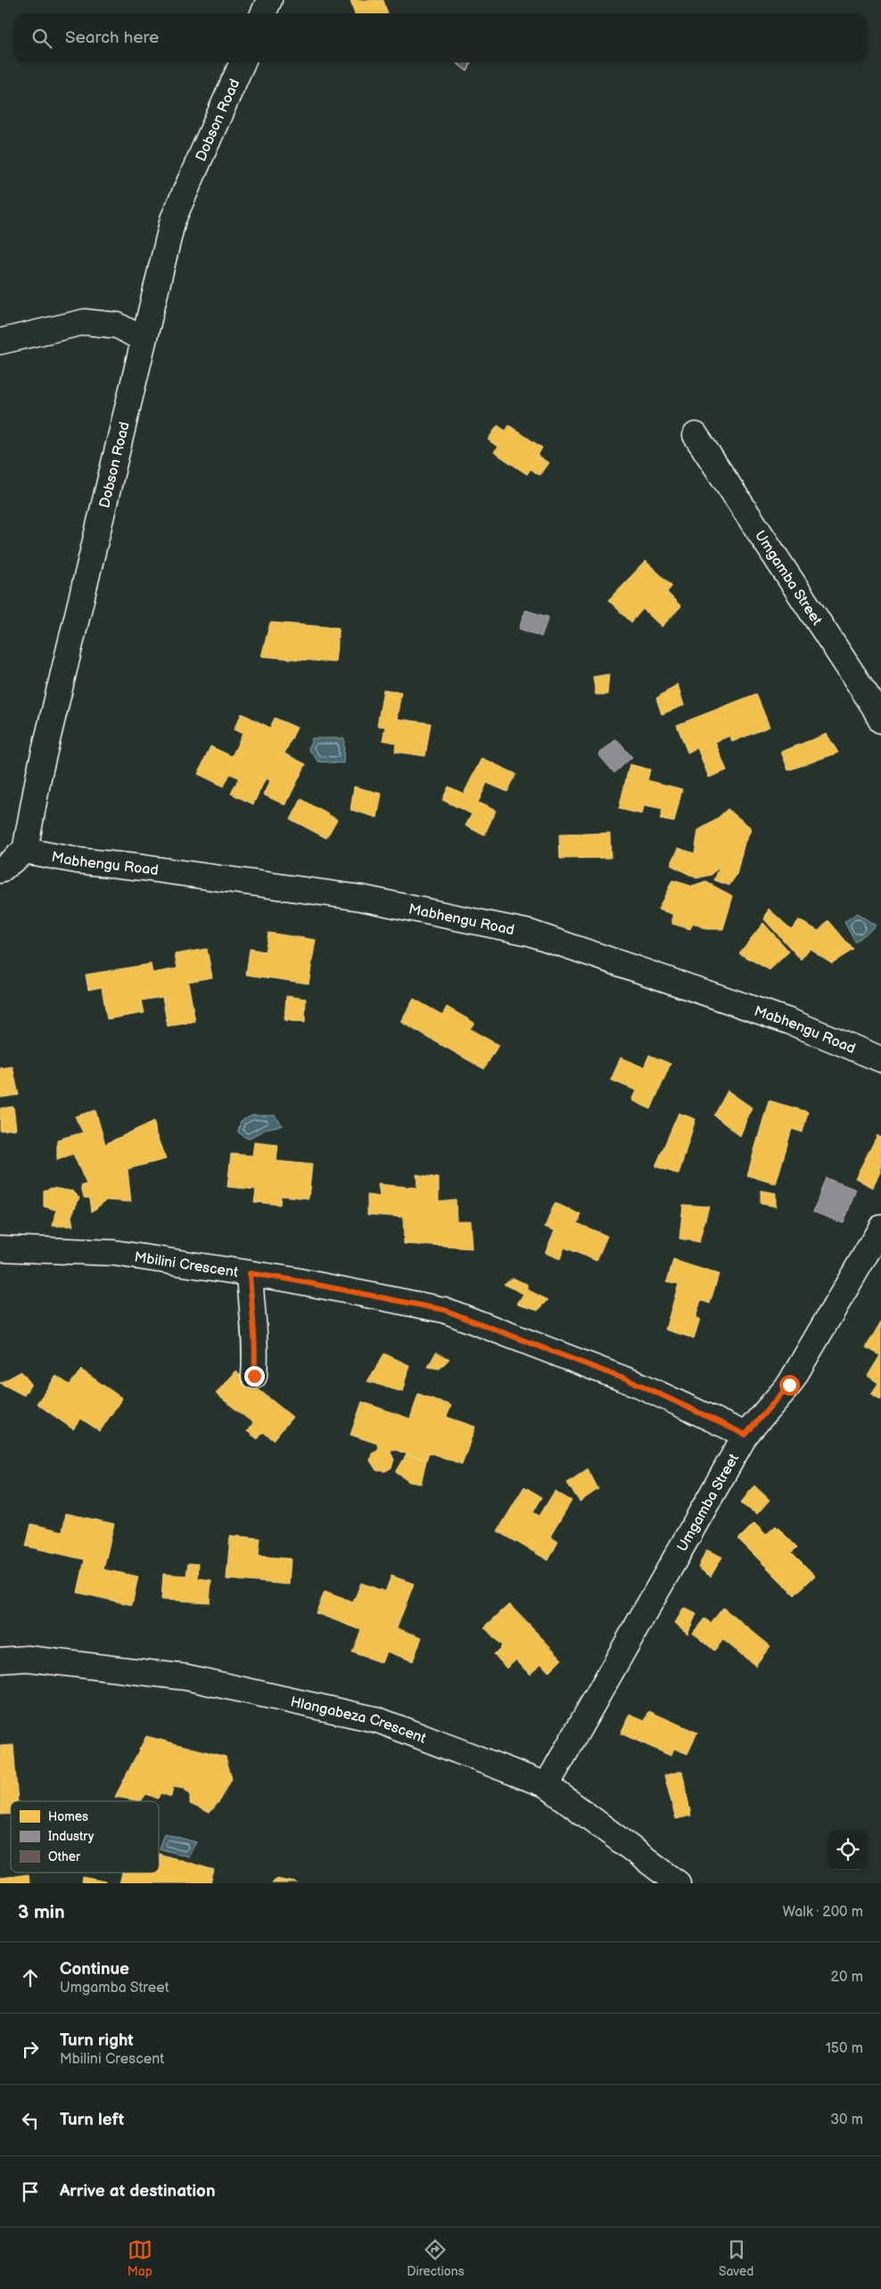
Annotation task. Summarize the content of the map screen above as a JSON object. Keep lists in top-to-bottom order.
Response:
{
  "streets": {
    "street": [
      "Dobson Road",
      "Umgamba Street",
      "Mabhengu Road",
      "Mbilini Crescent",
      "Hlangabeza Crescent"
    ]
  },
  "crossings": [
    ["Dobson Road", "Mabhengu Road"],
    ["Umgamba Street", "Mbilini Crescent"],
    ["Umgamba Street", "Hlangabeza Crescent"]
  ],
  "legend": ["Homes", "Industry", "Other"],
  "page": {
    "search": "Search here",
    "heading": ["3 min", "Walk · 200 m"],
    "list": [
      ["Continue", "Umgamba Street", "20 m"],
      ["Turn right", "Mbilini Crescent", "150 m"],
      ["Turn left", "30 m"],
      "Arrive at destination"
    ],
    "nav": ["Map", "Directions", "Saved"]
  }
}
